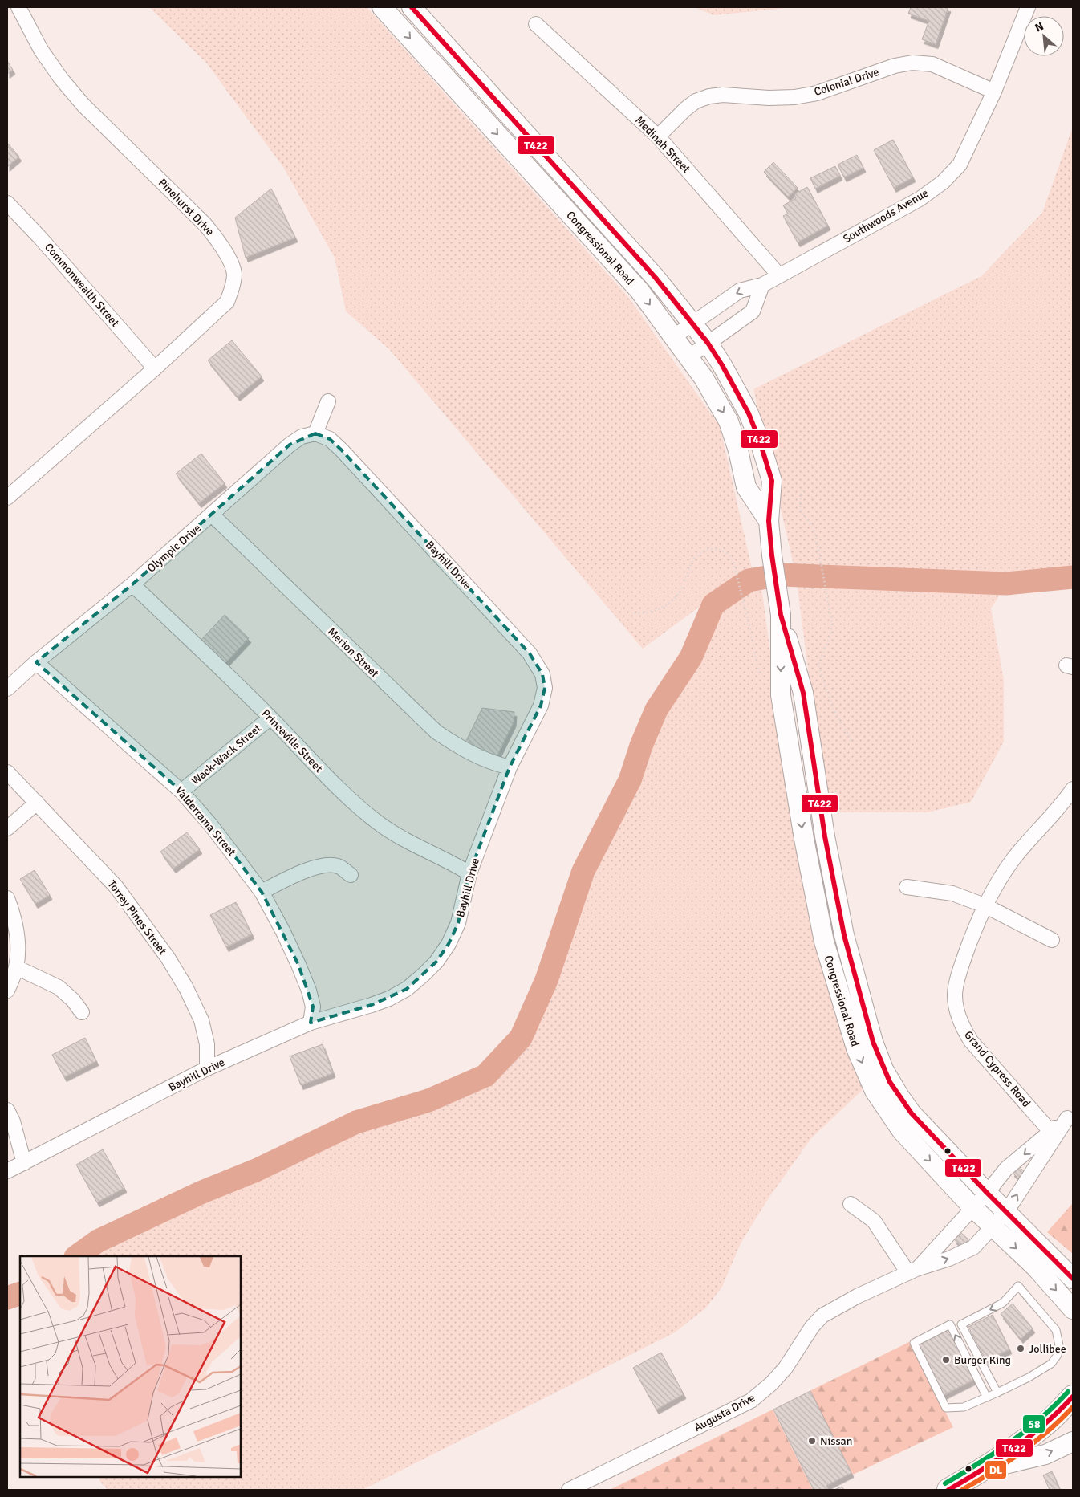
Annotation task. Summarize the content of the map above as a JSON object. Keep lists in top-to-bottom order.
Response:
{
  "streets": {
    "main road": ["Congressional Road"],
    "street": [
      "Colonial Drive",
      "Medinah Street",
      "Pinehurst Drive",
      "Southwoods Avenue",
      "Commonwealth Street",
      "Olympic Drive",
      "Bayhill Drive",
      "Merion Street",
      "Princeville Street",
      "Wack-Wack Street",
      "Valderrama Street",
      "Torrey Pines Street",
      "Grand Cypress Road",
      "Augusta Drive"
    ]
  },
  "crossings": [
    ["Colonial Drive", "Medinah Street"],
    ["Colonial Drive", "Southwoods Avenue"],
    ["Medinah Street", "Southwoods Avenue"],
    ["Pinehurst Drive", "Commonwealth Street"],
    ["Southwoods Avenue", "Congressional Road"],
    ["Congressional Road", "Augusta Drive"],
    ["Olympic Drive", "Bayhill Drive"],
    ["Olympic Drive", "Merion Street"],
    ["Olympic Drive", "Princeville Street"],
    ["Olympic Drive", "Valderrama Street"],
    ["Bayhill Drive", "Merion Street"],
    ["Bayhill Drive", "Princeville Street"],
    ["Bayhill Drive", "Valderrama Street"],
    ["Bayhill Drive", "Torrey Pines Street"],
    ["Princeville Street", "Wack-Wack Street"],
    ["Wack-Wack Street", "Valderrama Street"],
    ["Grand Cypress Road", "Augusta Drive"]
  ],
  "places": ["Jollibee", "Burger King", "Nissan"],
  "lines": ["transit line T422", "transit line 58", "transit line DL"],
  "north": "top left"
}
